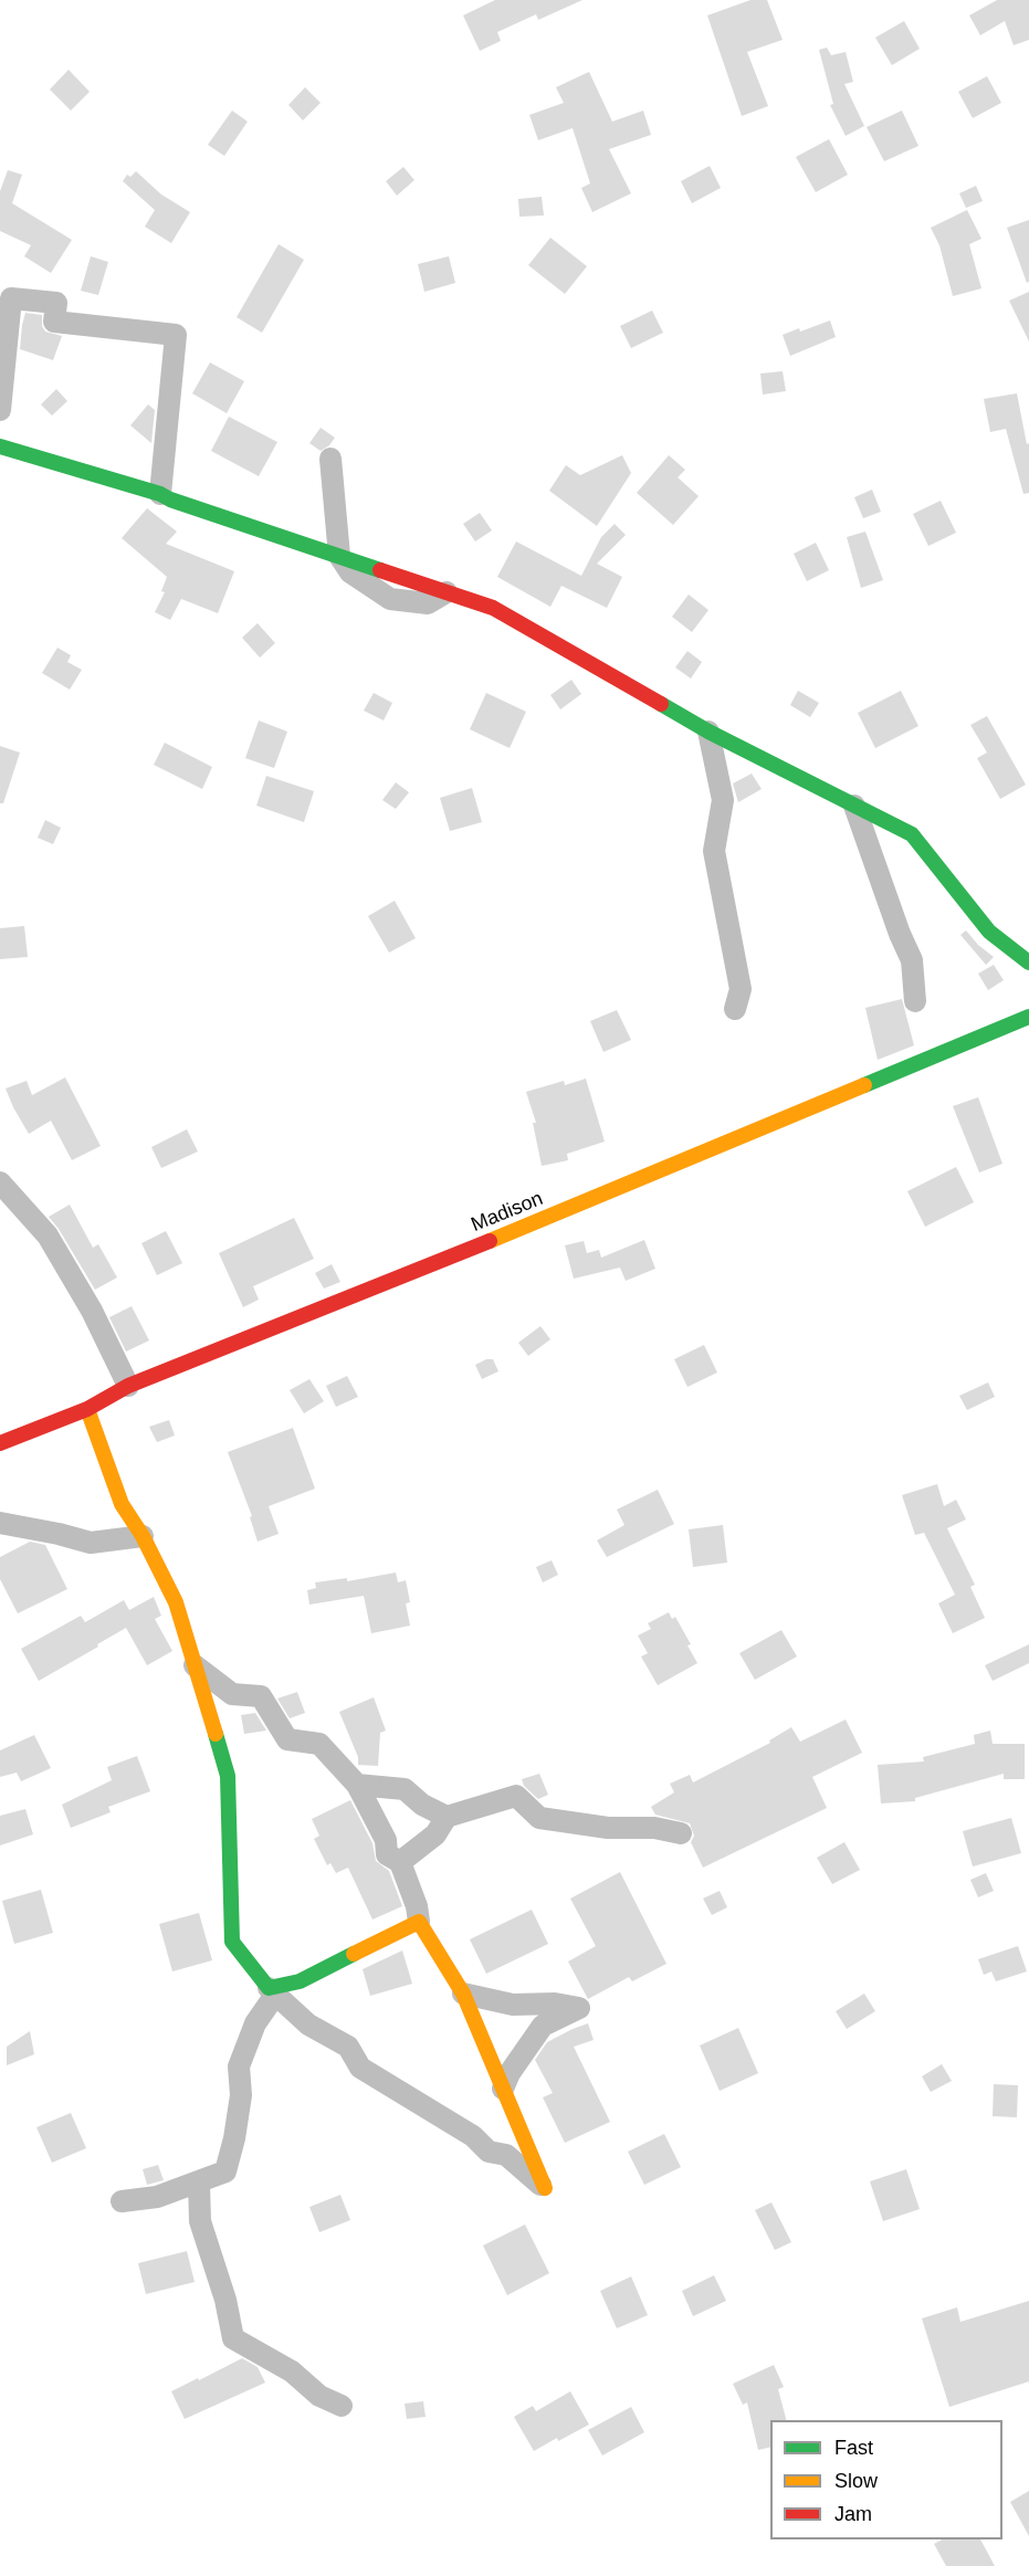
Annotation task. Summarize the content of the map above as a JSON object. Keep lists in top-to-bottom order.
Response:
{
  "streets": {
    "street": ["Madison"]
  },
  "legend": ["Fast", "Slow", "Jam"]
}
